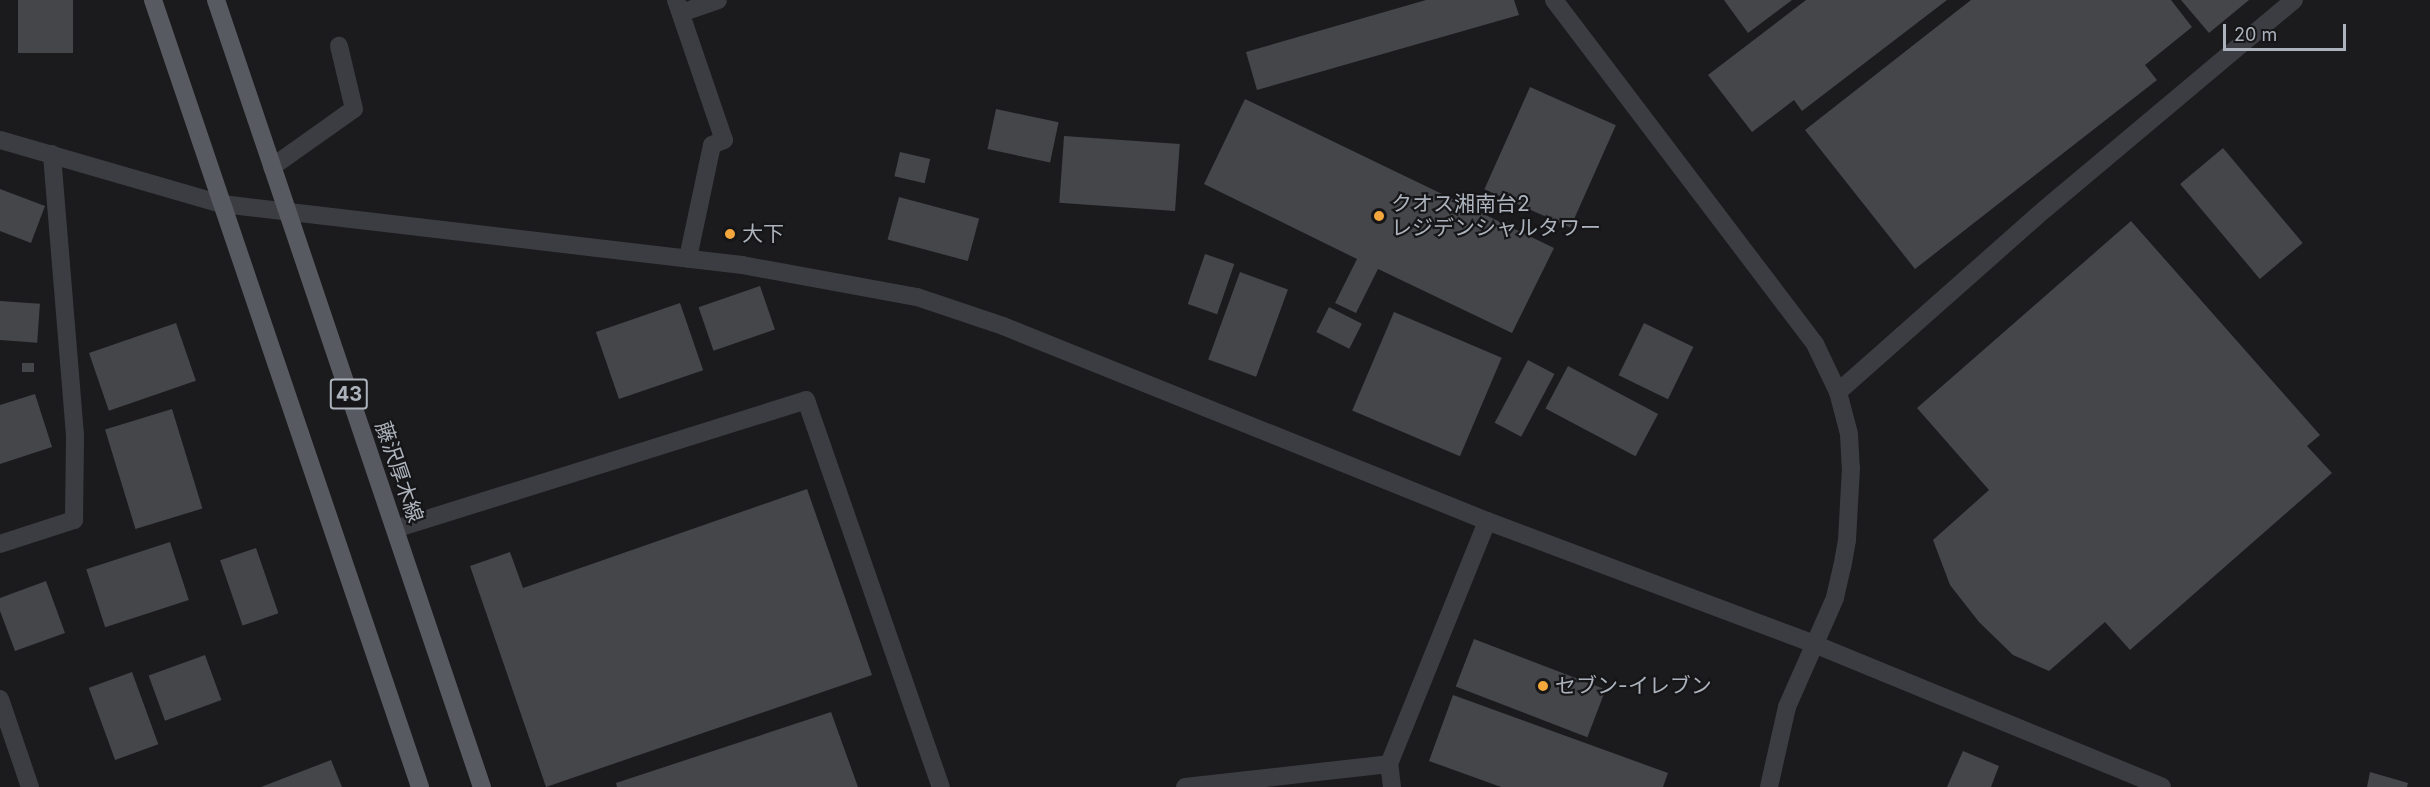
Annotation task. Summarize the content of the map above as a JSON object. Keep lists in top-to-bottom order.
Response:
{
  "streets": {
    "main road": ["43", "藤沢厚木線"]
  },
  "places": ["クオス湘南台2 レジデンシャルタワー", "大下", "セブン-イレブン"],
  "scale_bar": "20 m"
}
